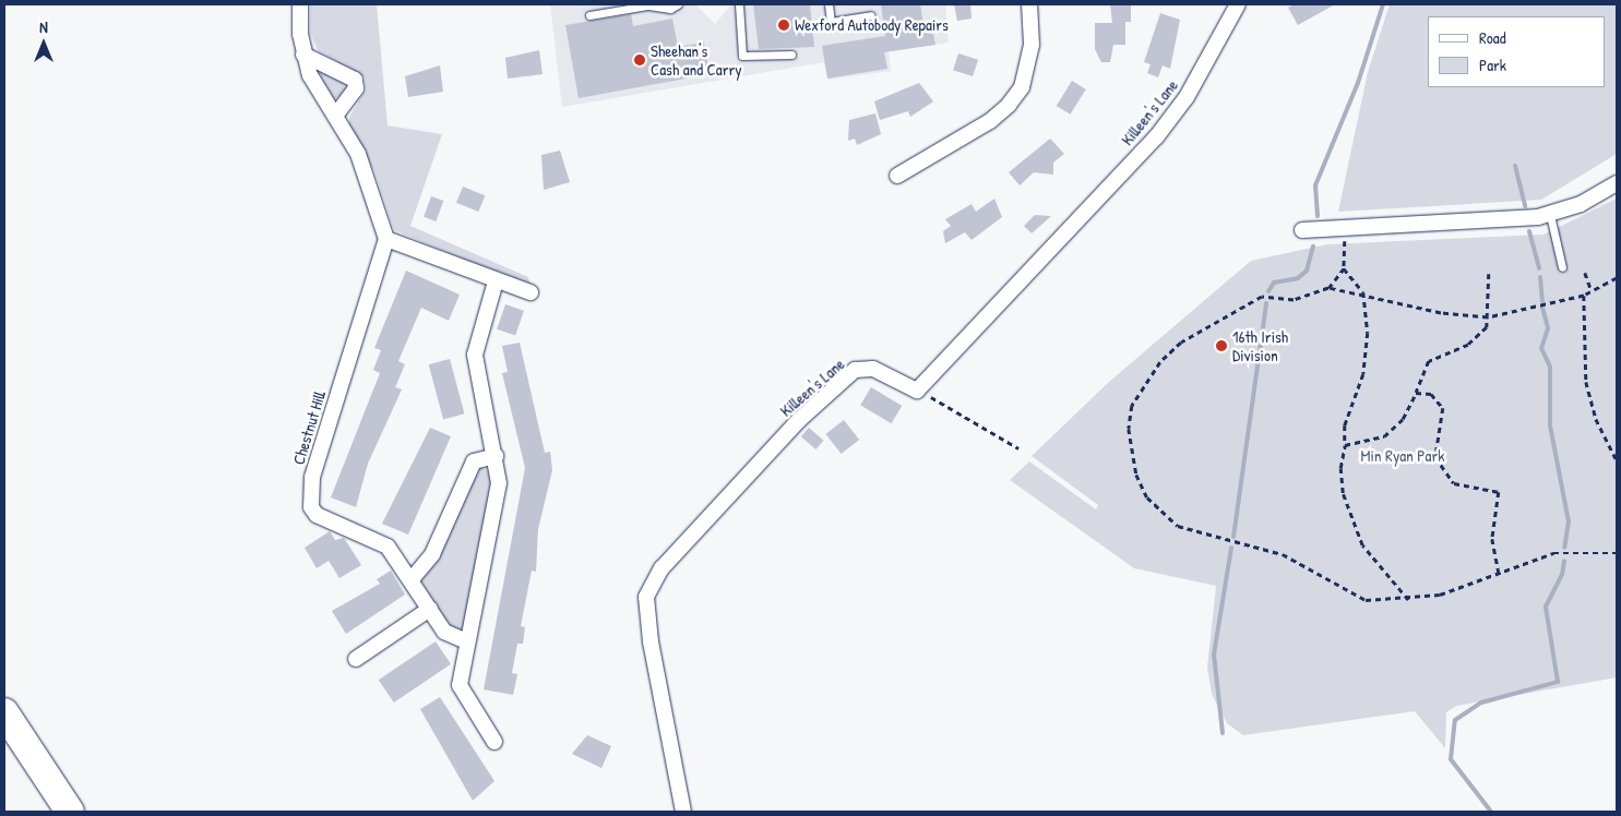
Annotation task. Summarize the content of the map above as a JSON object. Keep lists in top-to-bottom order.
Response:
{
  "streets": {
    "street": ["Killeen's Lane", "Chestnut Hill"]
  },
  "parks": ["Min Ryan Park"],
  "places": ["Wexford Autobody Repairs", "Sheehan's Cash and Carry", "16th Irish Division"],
  "legend": ["Road", "Park"],
  "north": "top"
}
